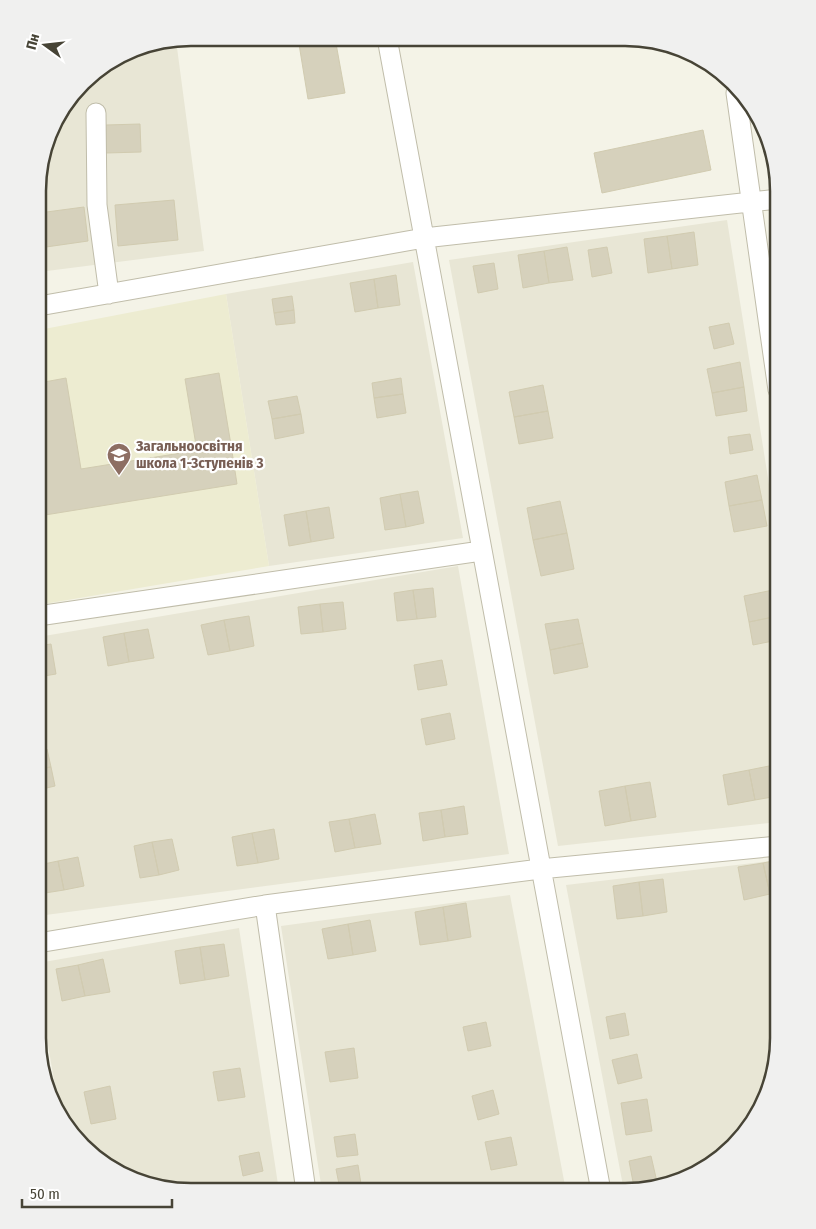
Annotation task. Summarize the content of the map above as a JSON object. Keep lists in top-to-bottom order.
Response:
{
  "places": {
    "school or university": ["Загальноосвiтня школа 1-3ступенiв 3"]
  },
  "scale_bar": "50 m",
  "north": "left"
}
